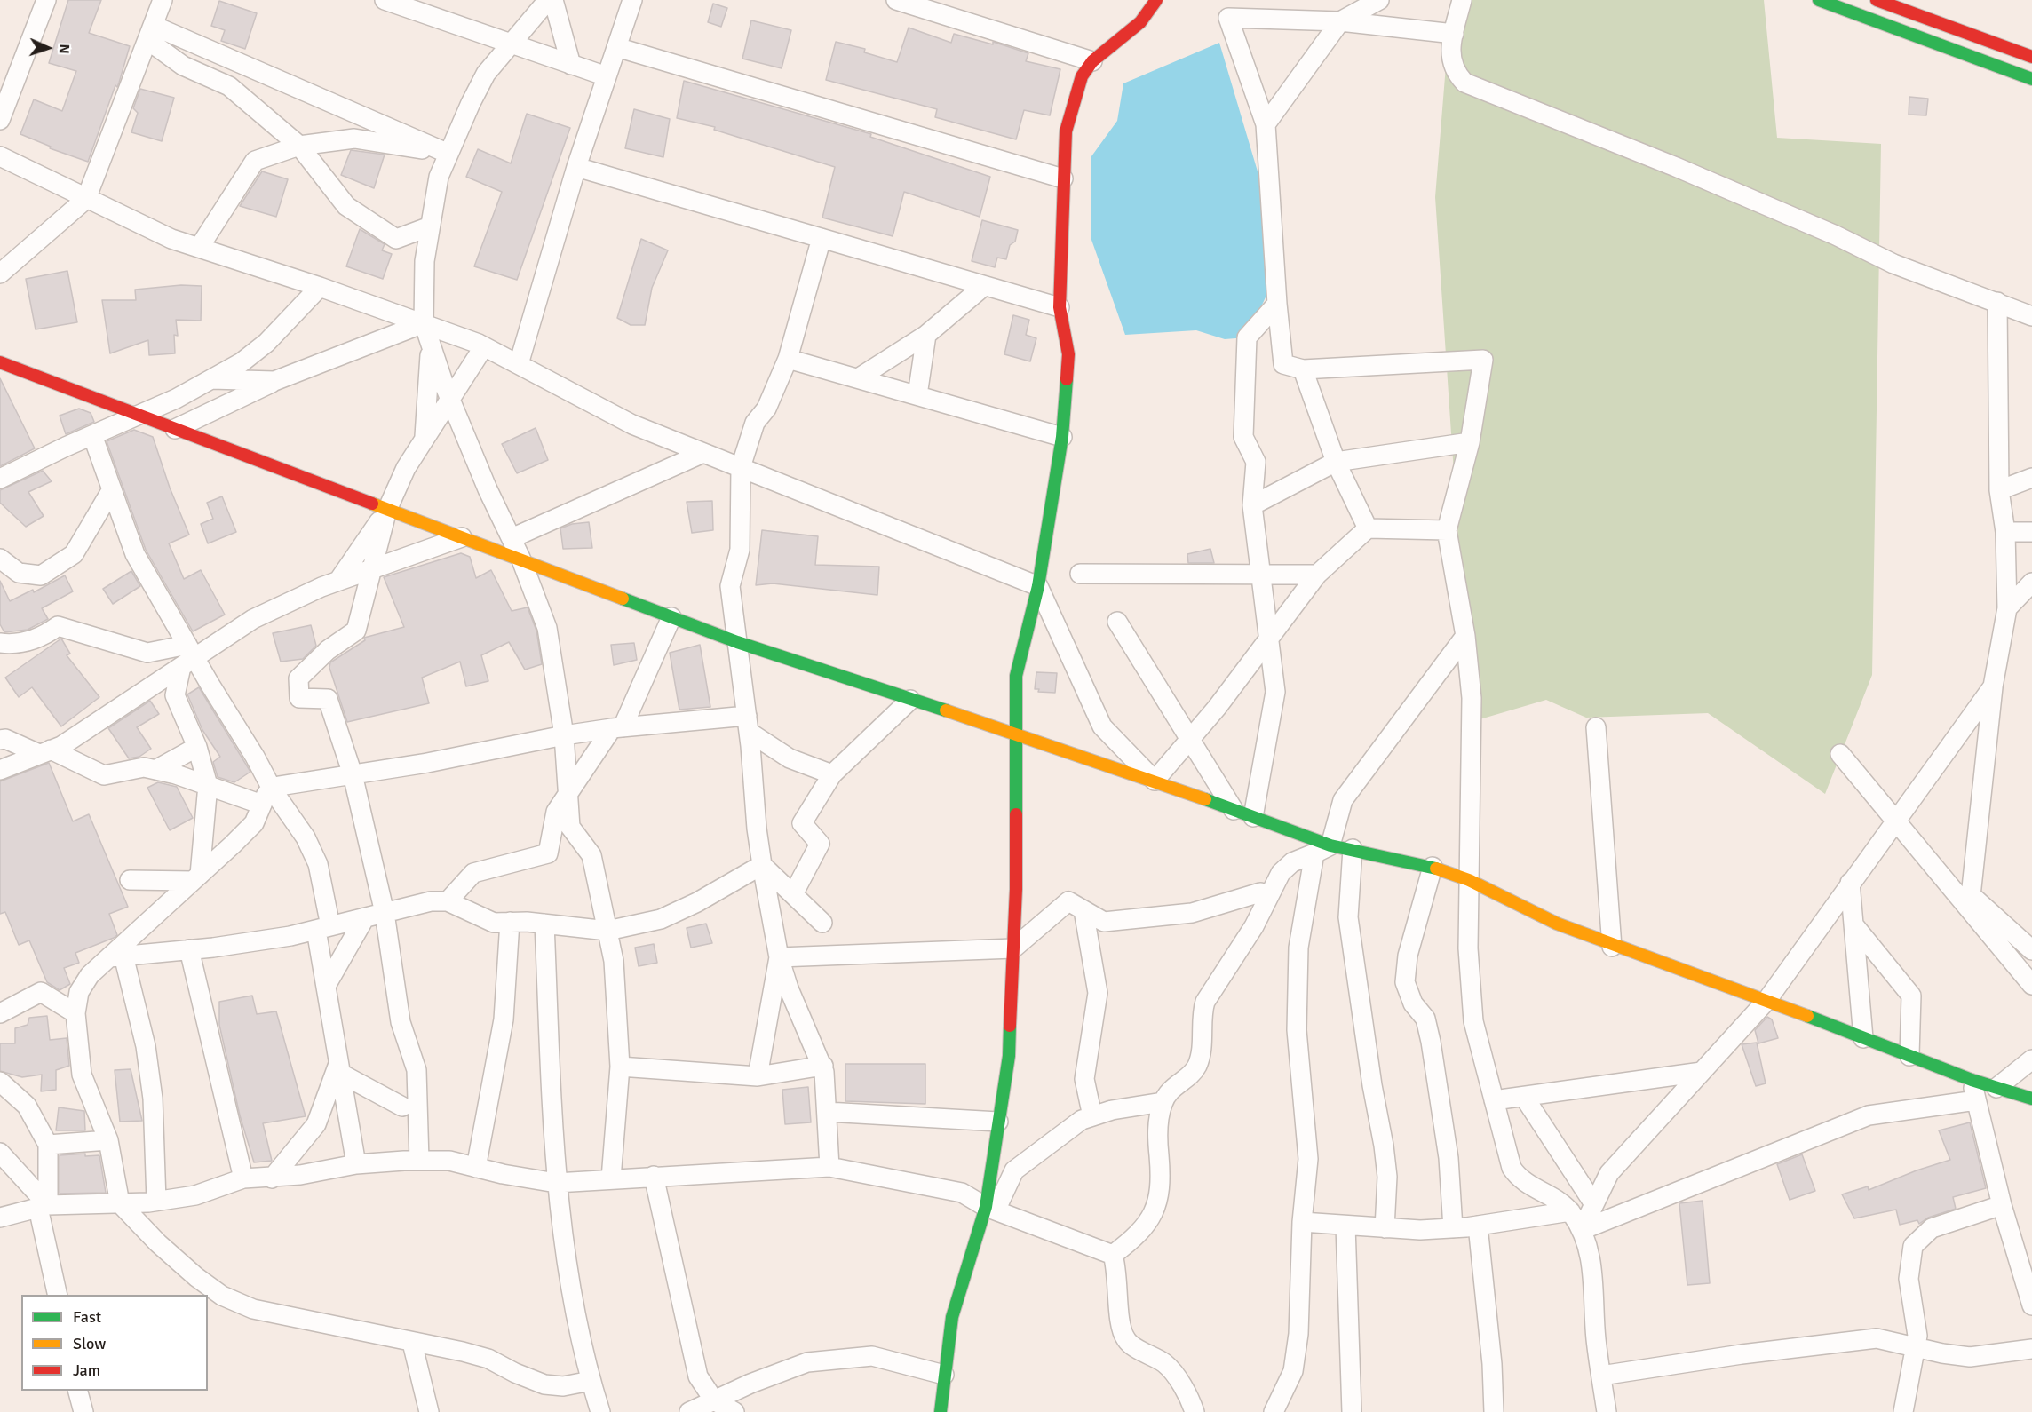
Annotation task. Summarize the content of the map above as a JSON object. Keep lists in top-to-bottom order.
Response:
{
  "legend": ["Fast", "Slow", "Jam"],
  "north": "right"
}
